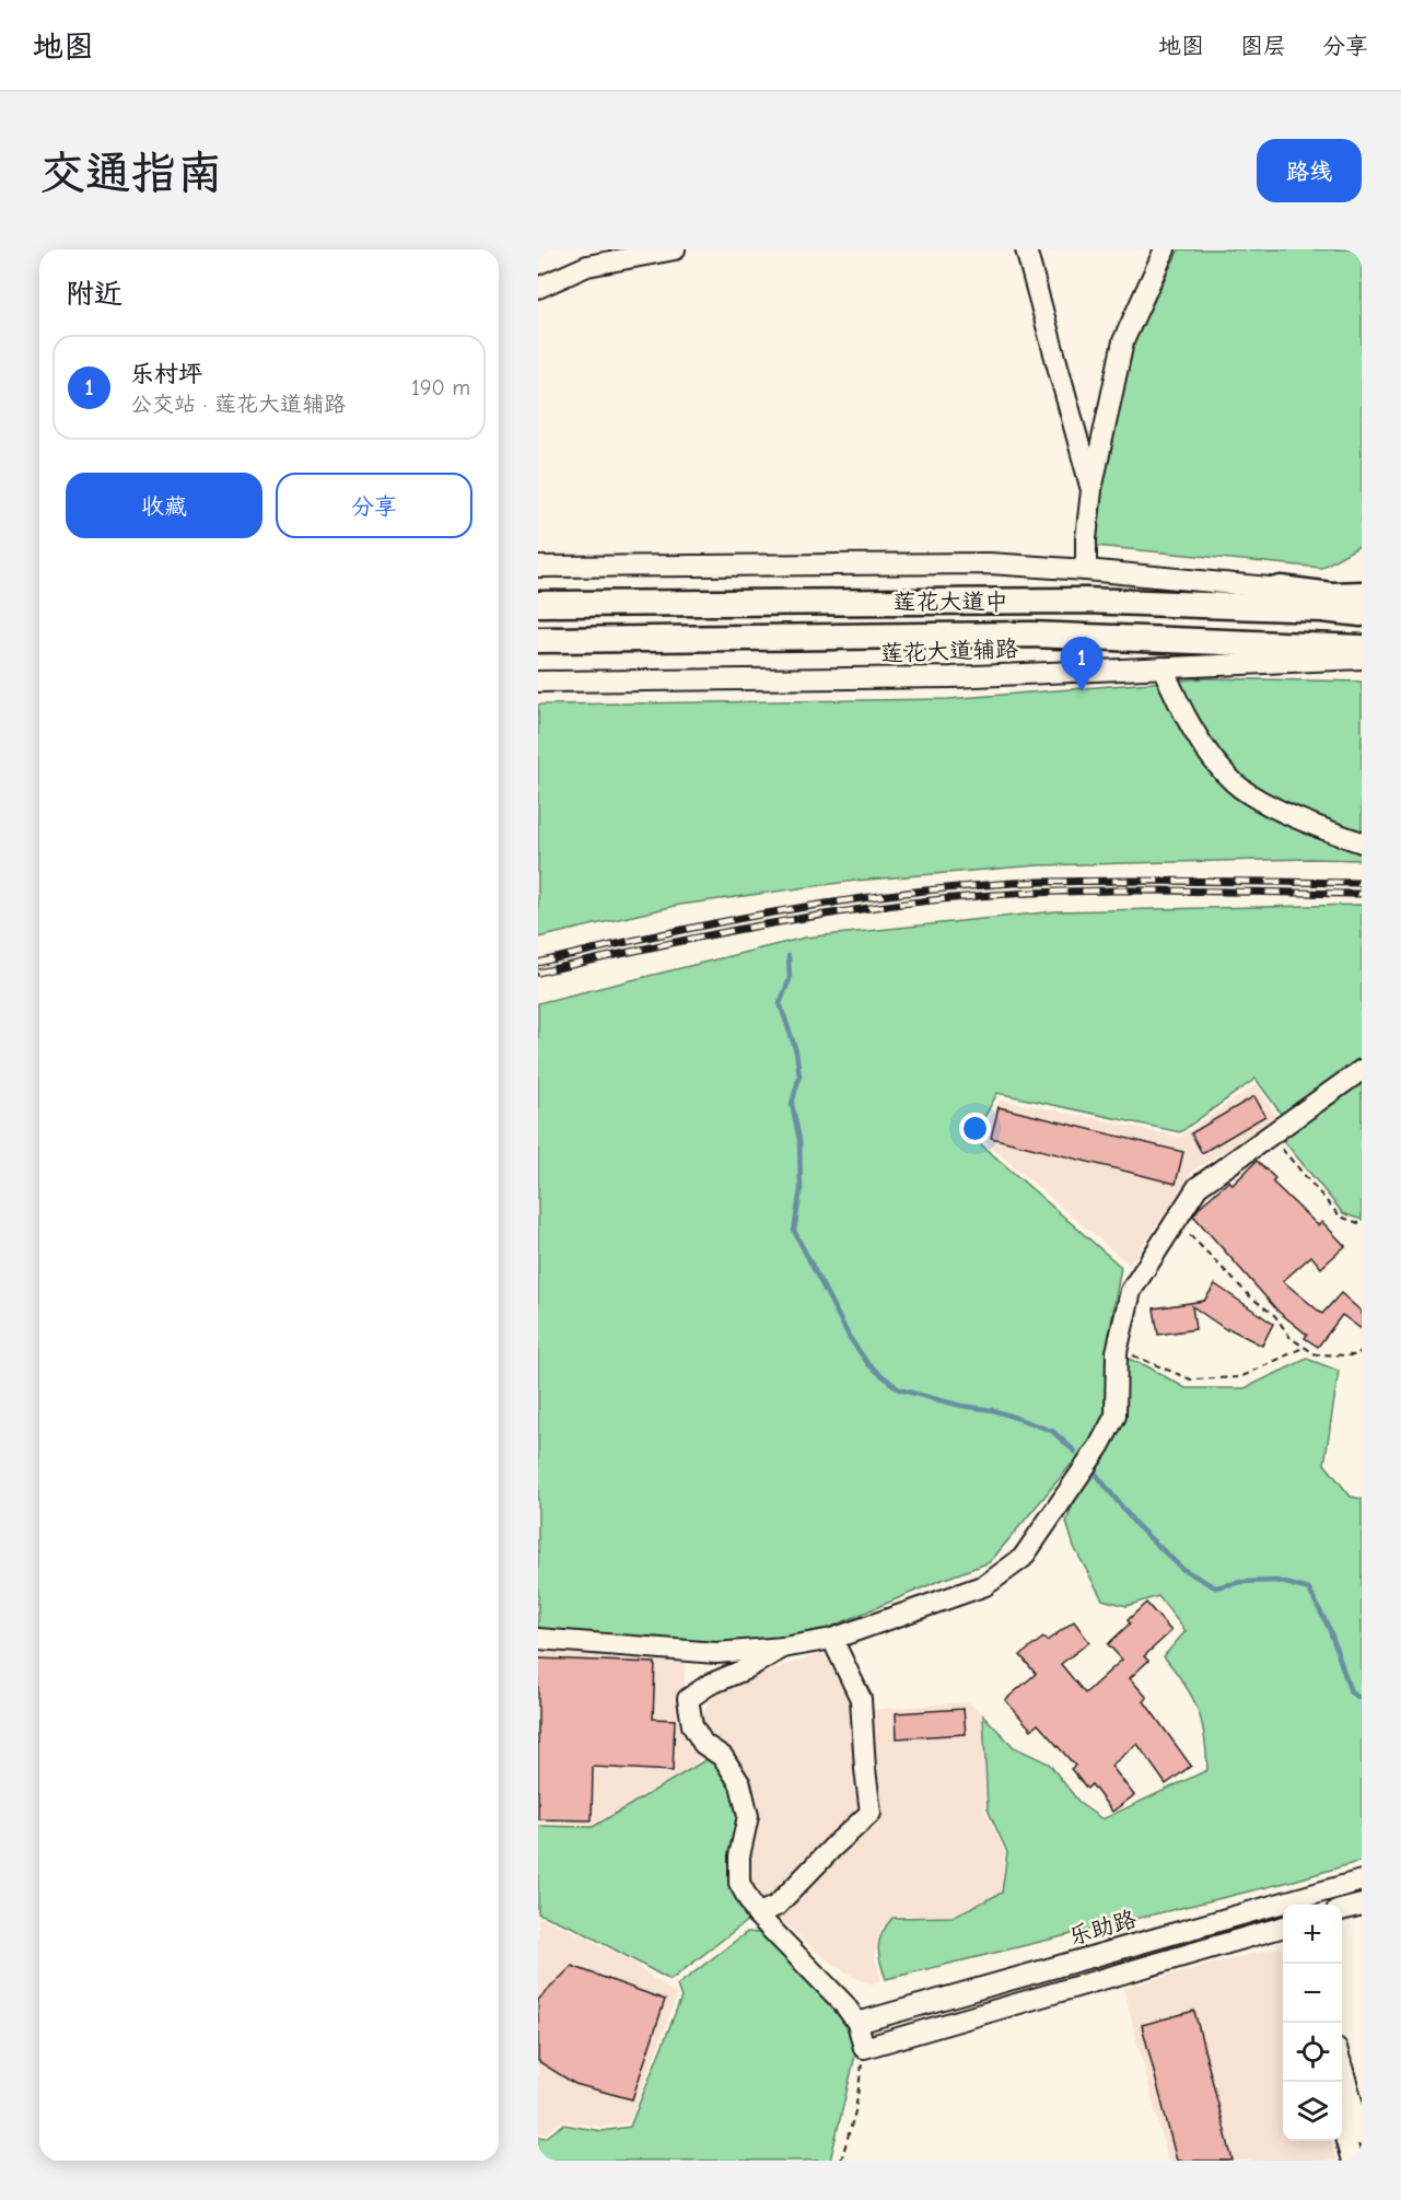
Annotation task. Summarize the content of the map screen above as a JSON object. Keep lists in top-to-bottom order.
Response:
{
  "streets": {
    "main road": ["莲花大道中"],
    "street": ["莲花大道辅路", "乐助路"]
  },
  "page": {
    "header": "地图",
    "nav": ["地图", "图层", "分享"],
    "buttons": [
      "路线",
      ["收藏", "分享"]
    ],
    "title": "交通指南",
    "heading": "附近",
    "list": [
      {
        "mark": "1",
        "name": "乐村坪",
        "note": "公交站 · 莲花大道辅路",
        "value": "190 m"
      }
    ],
    "pins": "1",
    "map_buttons": ["+", "−"]
  }
}
